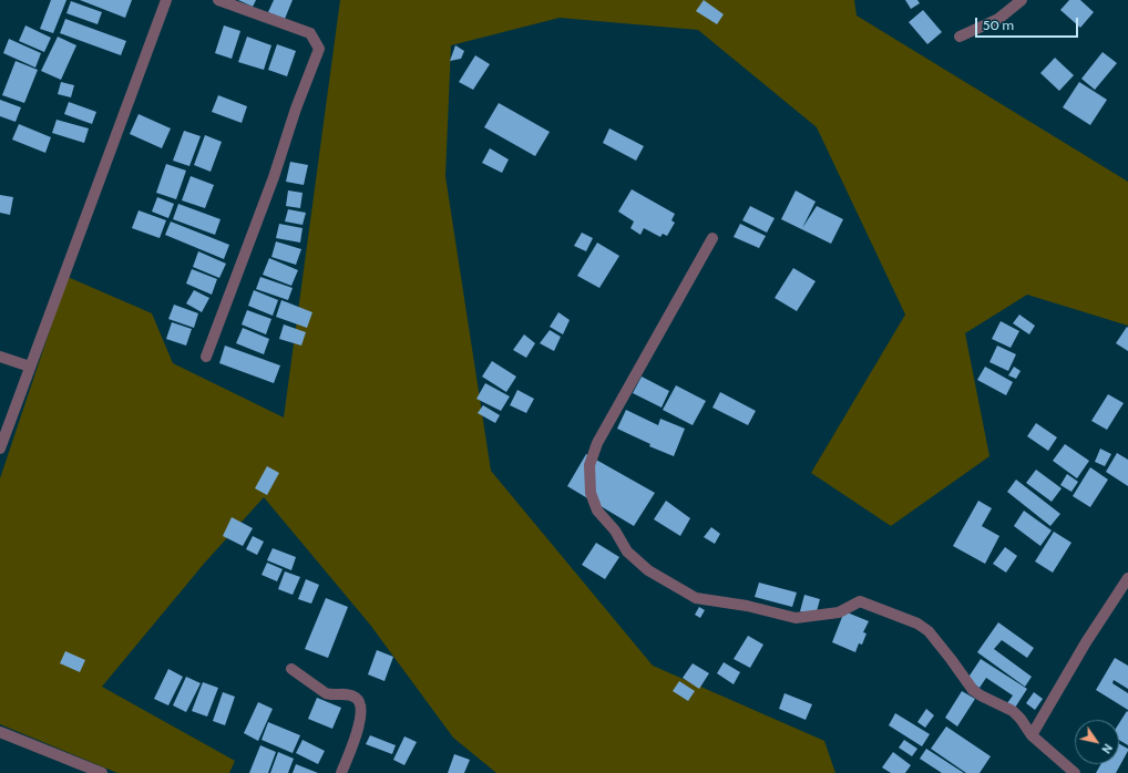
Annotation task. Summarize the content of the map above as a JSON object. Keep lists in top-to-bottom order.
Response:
{
  "scale_bar": "50 m",
  "north": "bottom right"
}
